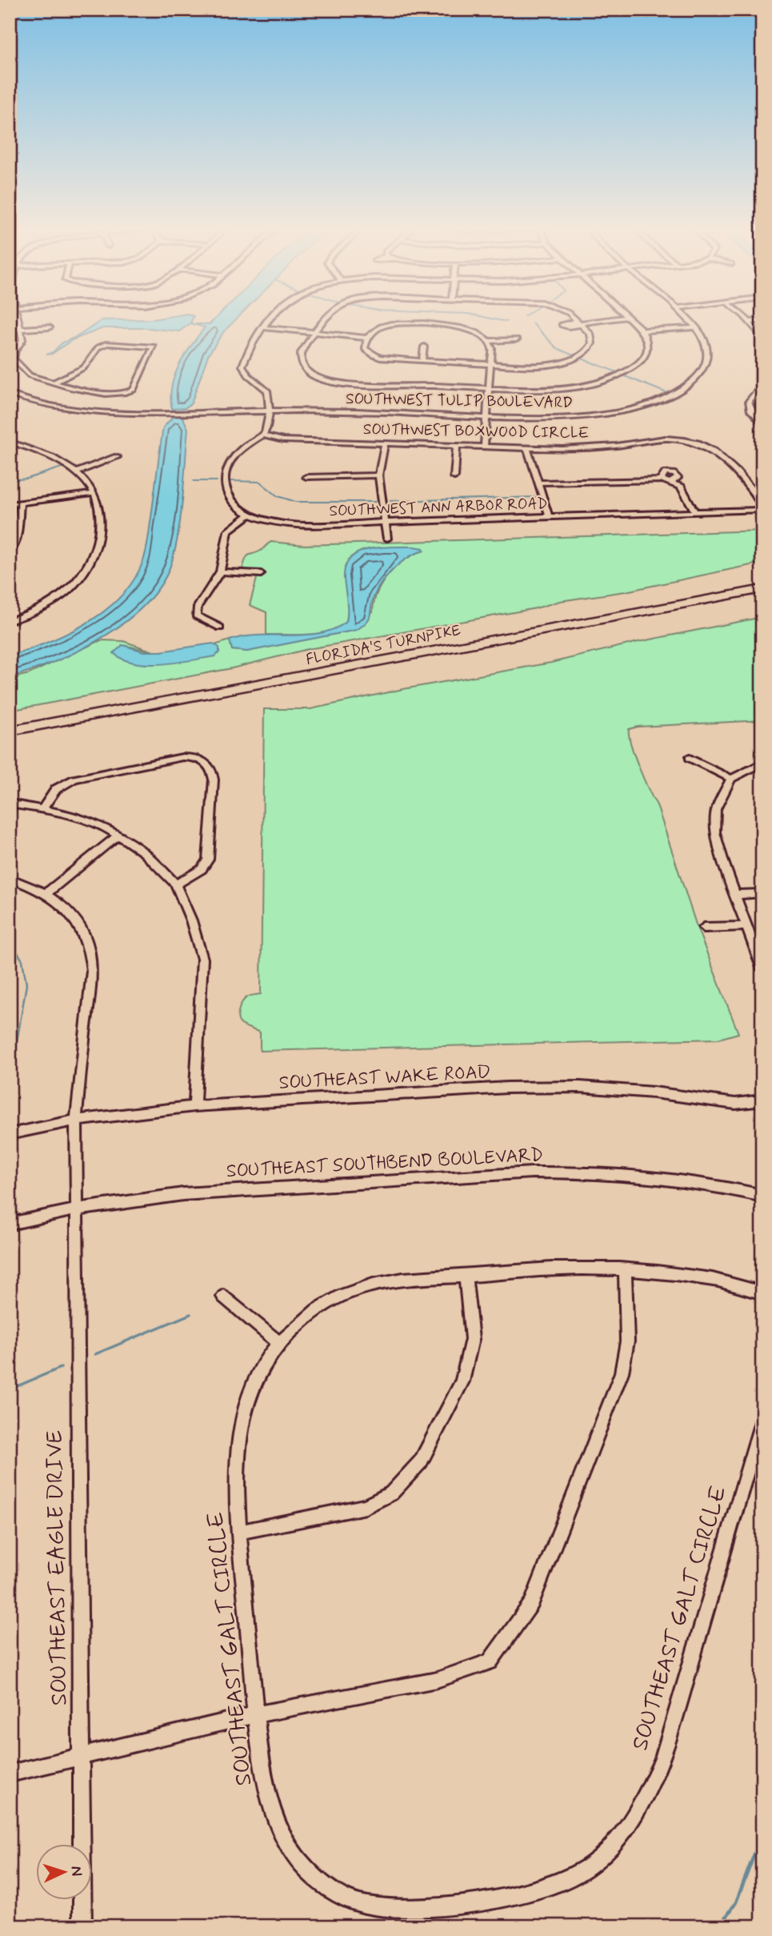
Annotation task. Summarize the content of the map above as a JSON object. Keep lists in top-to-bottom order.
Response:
{
  "streets": {
    "highway": ["FLORIDA'S TURNPIKE"],
    "street": [
      "SOUTHWEST TULIP BOULEVARD",
      "SOUTHWEST BOXWOOD CIRCLE",
      "SOUTHWEST ANN ARBOR ROAD",
      "SOUTHEAST WAKE ROAD",
      "SOUTHEAST SOUTHBEND BOULEVARD",
      "SOUTHEAST EAGLE DRIVE",
      "SOUTHEAST GALT CIRCLE"
    ]
  },
  "crossings": [
    ["SOUTHWEST BOXWOOD CIRCLE", "SOUTHWEST ANN ARBOR ROAD"],
    ["SOUTHEAST SOUTHBEND BOULEVARD", "SOUTHEAST EAGLE DRIVE"]
  ],
  "north": "right"
}
